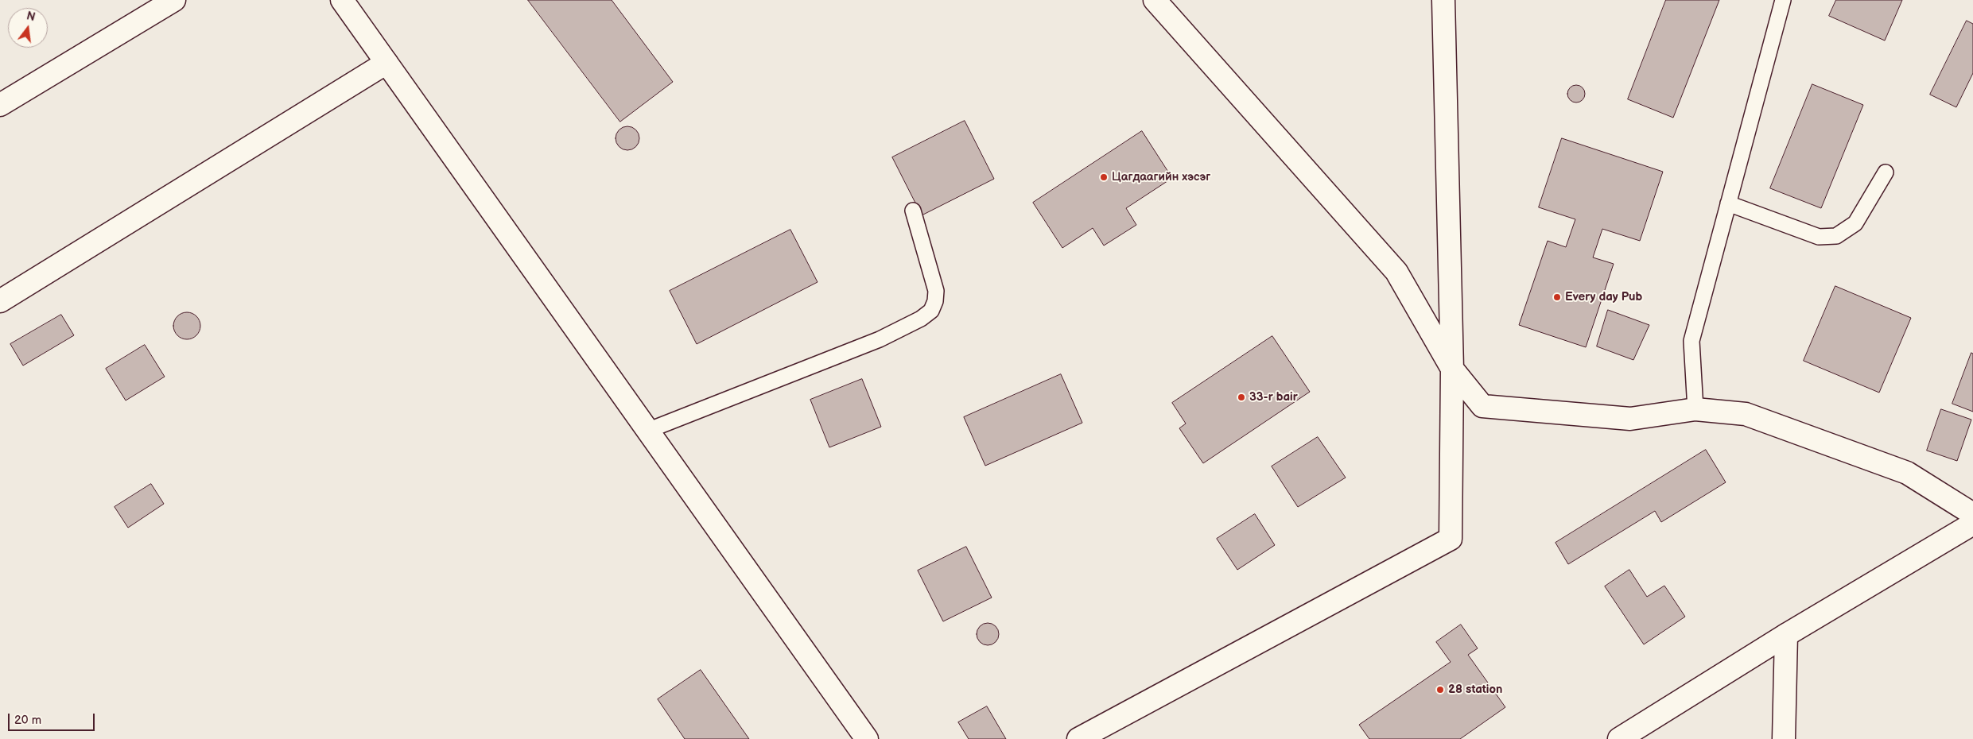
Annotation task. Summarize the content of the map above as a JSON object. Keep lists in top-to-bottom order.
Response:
{
  "places": [
    "Цагдаагийн хэсэг",
    "Every day Pub",
    "33-r bair",
    "28 station"
  ],
  "scale_bar": "20 m",
  "north": "top"
}
